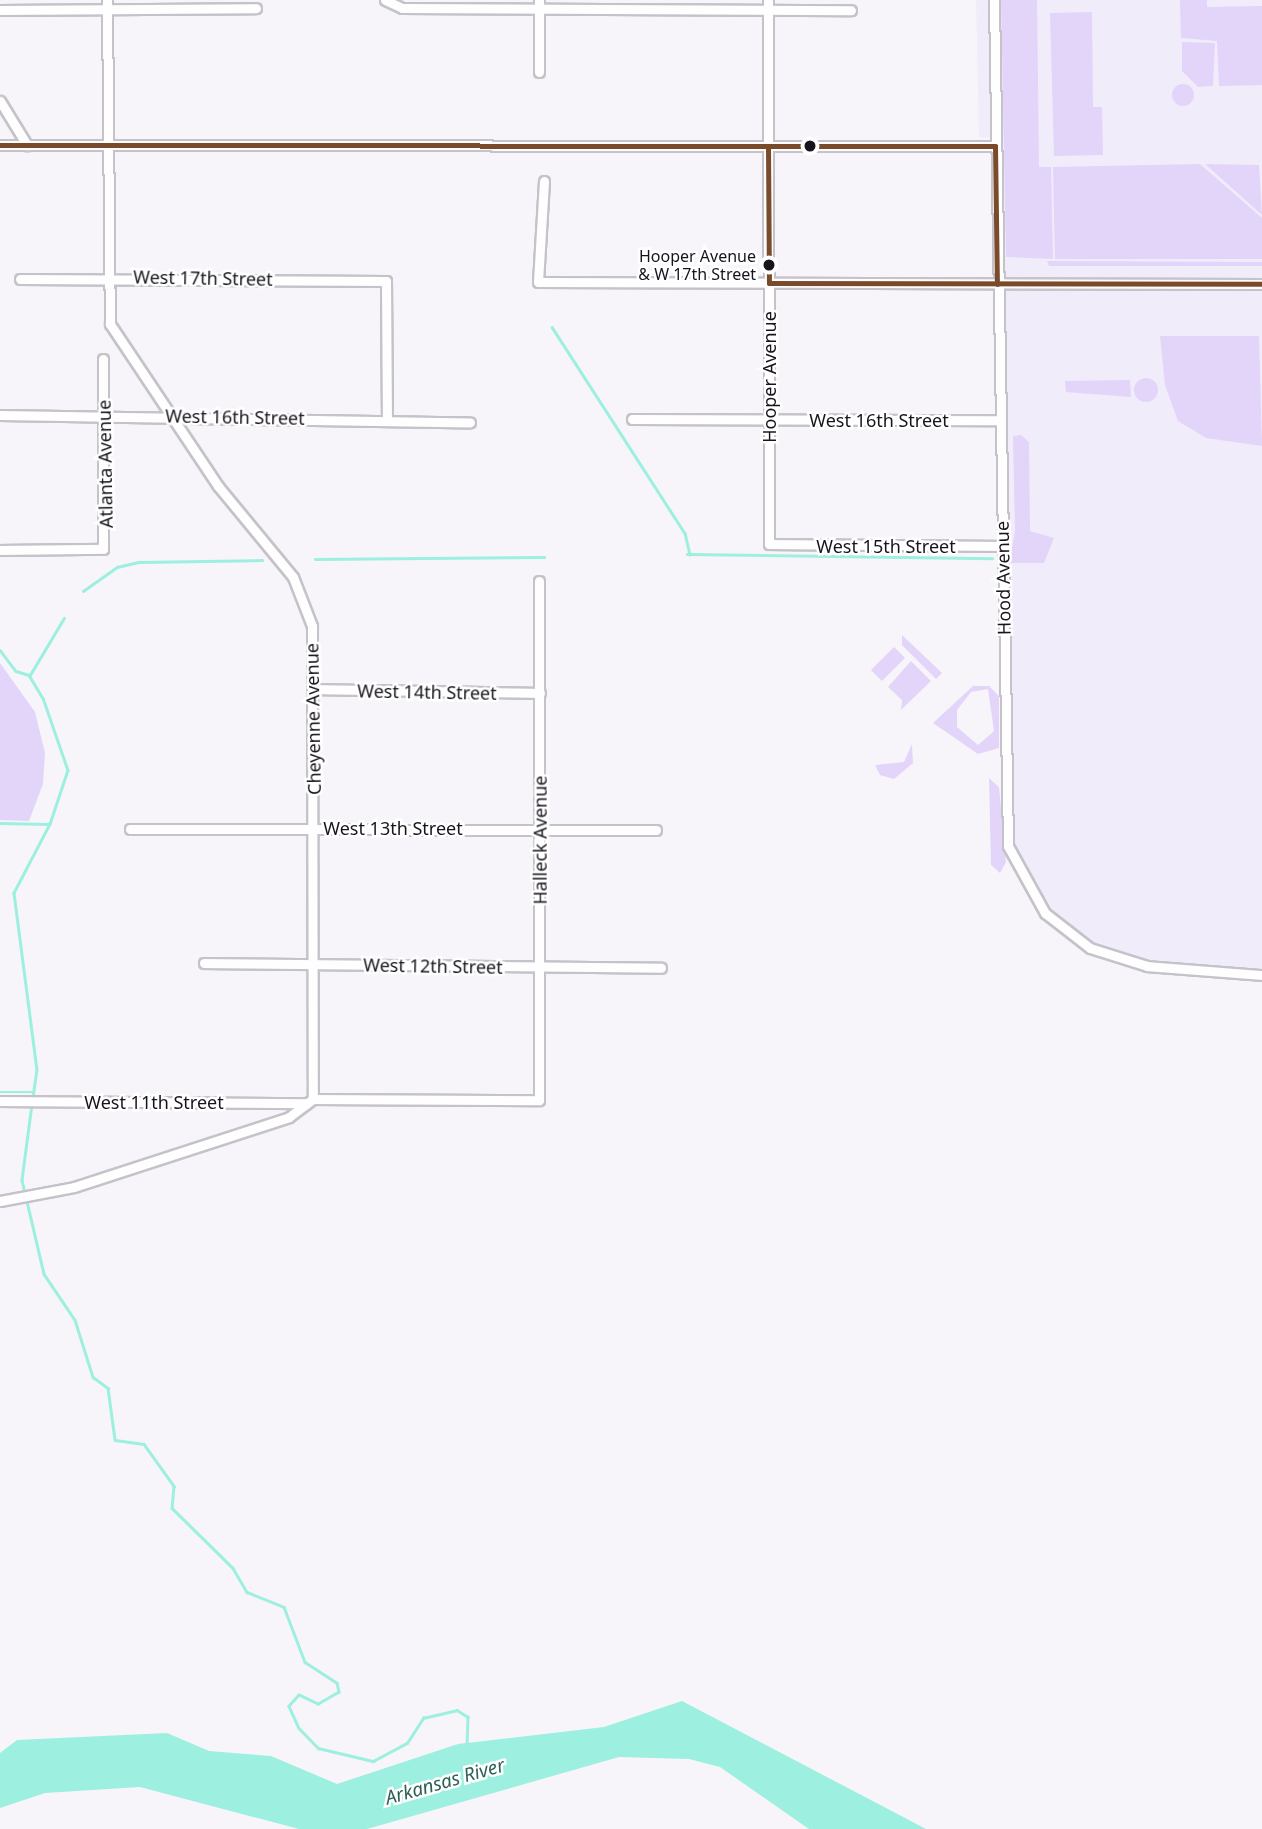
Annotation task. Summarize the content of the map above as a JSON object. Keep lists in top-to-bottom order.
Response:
{
  "streets": {
    "street": [
      "West 17th Street",
      "Hooper Avenue",
      "West 16th Street",
      "Atlanta Avenue",
      "West 15th Street",
      "Hood Avenue",
      "West 14th Street",
      "Cheyenne Avenue",
      "West 13th Street",
      "Halleck Avenue",
      "West 12th Street",
      "West 11th Street"
    ]
  },
  "crossings": [
    ["West 17th Street", "West 16th Street"],
    ["West 17th Street", "Cheyenne Avenue"],
    ["Hooper Avenue", "West 16th Street"],
    ["Hooper Avenue", "West 15th Street"],
    ["West 16th Street", "Atlanta Avenue"],
    ["West 16th Street", "Hood Avenue"],
    ["West 16th Street", "Cheyenne Avenue"],
    ["West 15th Street", "Hood Avenue"],
    ["West 14th Street", "Cheyenne Avenue"],
    ["West 14th Street", "Halleck Avenue"],
    ["Cheyenne Avenue", "West 13th Street"],
    ["Cheyenne Avenue", "West 12th Street"],
    ["Cheyenne Avenue", "West 11th Street"],
    ["West 13th Street", "Halleck Avenue"],
    ["Halleck Avenue", "West 12th Street"],
    ["Halleck Avenue", "West 11th Street"]
  ],
  "water": ["Arkansas River"],
  "places": ["Hooper Avenue & W 17th Street"]
}
